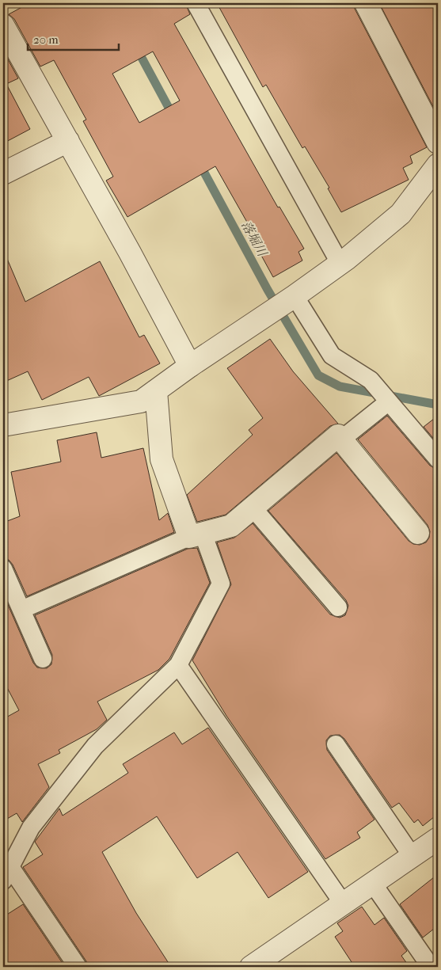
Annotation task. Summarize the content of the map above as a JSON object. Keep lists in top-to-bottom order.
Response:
{
  "water": ["落堀川"],
  "scale_bar": "20 m"
}
